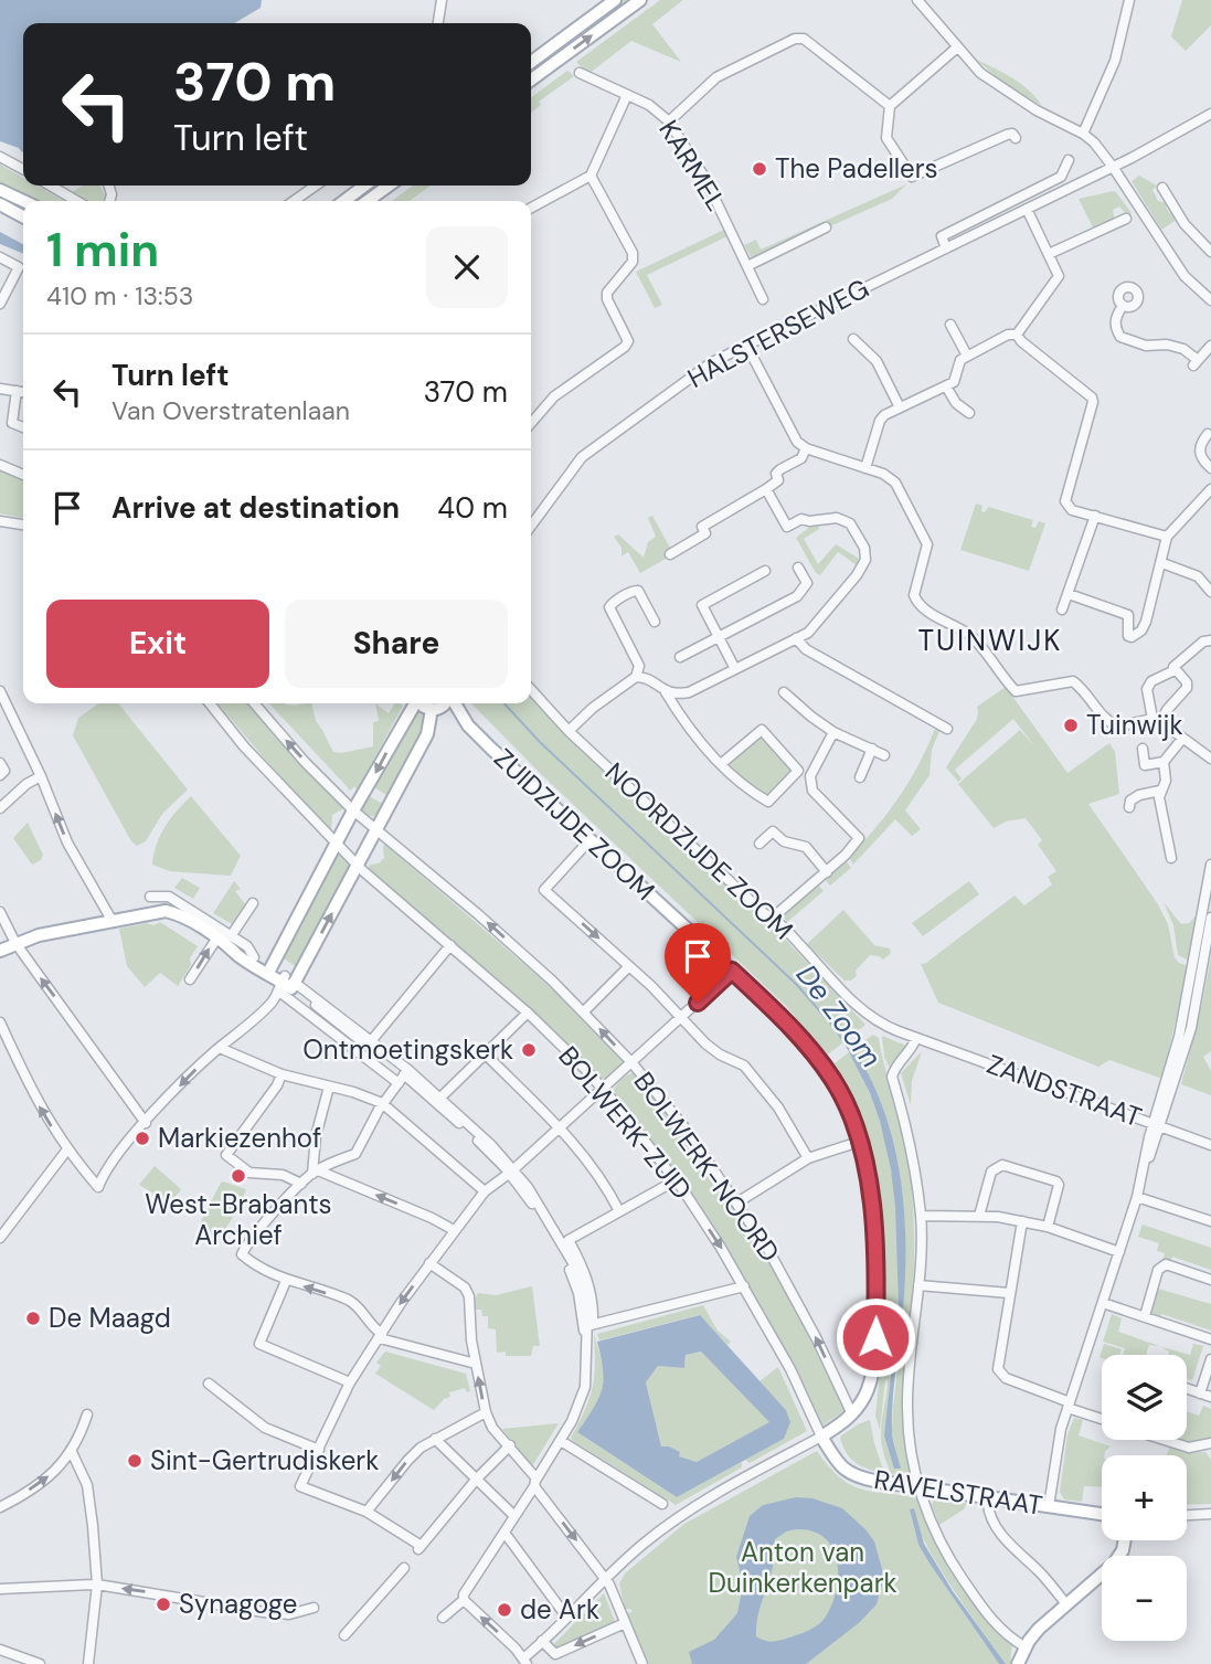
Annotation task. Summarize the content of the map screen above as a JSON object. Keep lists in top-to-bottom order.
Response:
{
  "streets": {
    "main road": ["ZUIDZIJDE ZOOM", "RAVELSTRAAT"],
    "street": [
      "KARMEL",
      "HALSTERSEWEG",
      "NOORDZIJDE ZOOM",
      "ZANDSTRAAT",
      "BOLWERK-ZUID",
      "BOLWERK-NOORD"
    ]
  },
  "crossings": [
    ["ZUIDZIJDE ZOOM", "BOLWERK-ZUID"],
    ["ZUIDZIJDE ZOOM", "BOLWERK-NOORD"],
    ["ZUIDZIJDE ZOOM", "RAVELSTRAAT"],
    ["NOORDZIJDE ZOOM", "ZANDSTRAAT"],
    ["BOLWERK-ZUID", "RAVELSTRAAT"]
  ],
  "one_way": ["BOLWERK-NOORD"],
  "districts": ["TUINWIJK"],
  "water": ["De Zoom"],
  "parks": ["Anton van Duinkerkenpark"],
  "places": [
    "The Padellers",
    "Tuinwijk",
    "Ontmoetingskerk",
    "Markiezenhof",
    "West-Brabants Archief",
    "De Maagd",
    "Sint-Gertrudiskerk",
    "Synagoge",
    "de Ark"
  ],
  "page": {
    "turn": ["370 m", "Turn left"],
    "heading": ["1 min", "410 m · 13:53"],
    "list": [
      {
        "name": "Turn left",
        "note": "Van Overstratenlaan",
        "value": "370 m"
      },
      {
        "name": "Arrive at destination",
        "value": "40 m"
      }
    ],
    "buttons": ["Exit", "Share"],
    "map_buttons": ["+", "−"]
  }
}
